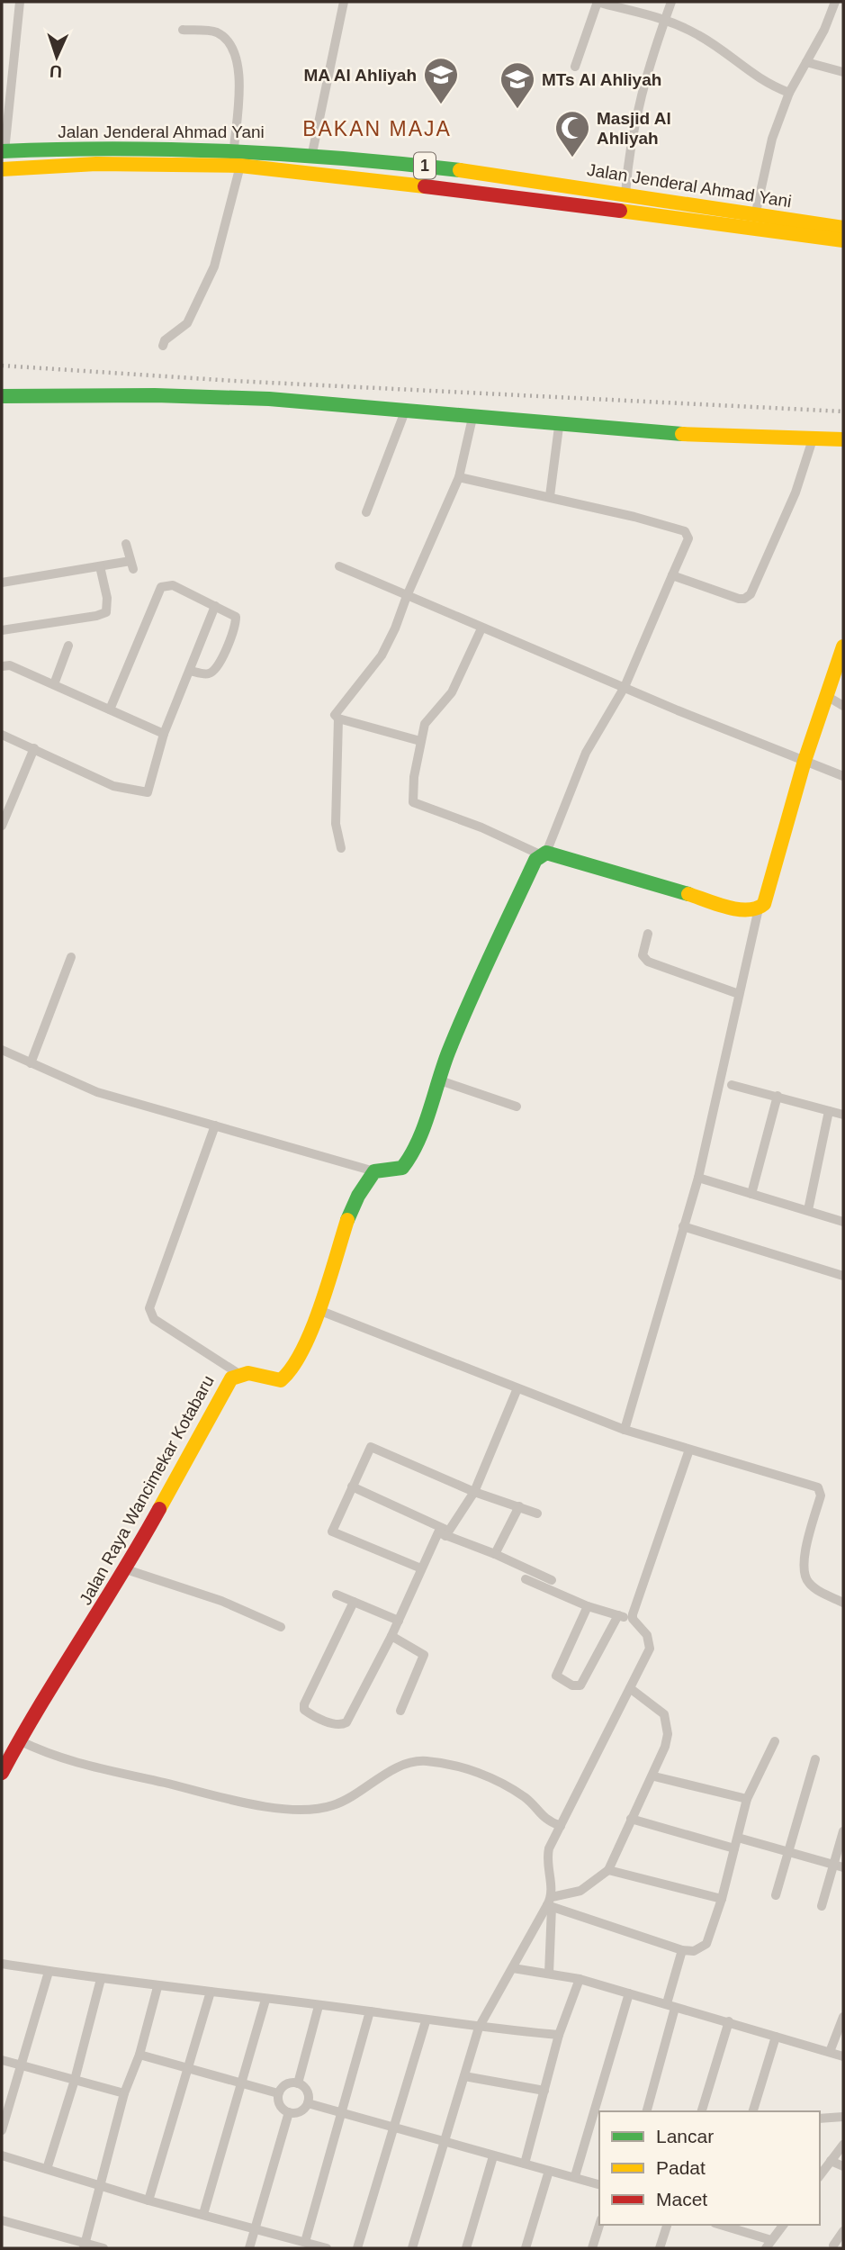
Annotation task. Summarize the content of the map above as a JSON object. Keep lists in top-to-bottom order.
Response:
{
  "streets": {
    "main road": ["Jalan Jenderal Ahmad Yani", "1", "Jalan Raya Wancimekar Kotabaru"]
  },
  "districts": ["BAKAN MAJA"],
  "places": {
    "school or university": ["MA Al Ahliyah", "MTs Al Ahliyah"],
    "mosque": ["Masjid Al Ahliyah"]
  },
  "legend": ["Lancar", "Padat", "Macet"],
  "north": "bottom"
}
